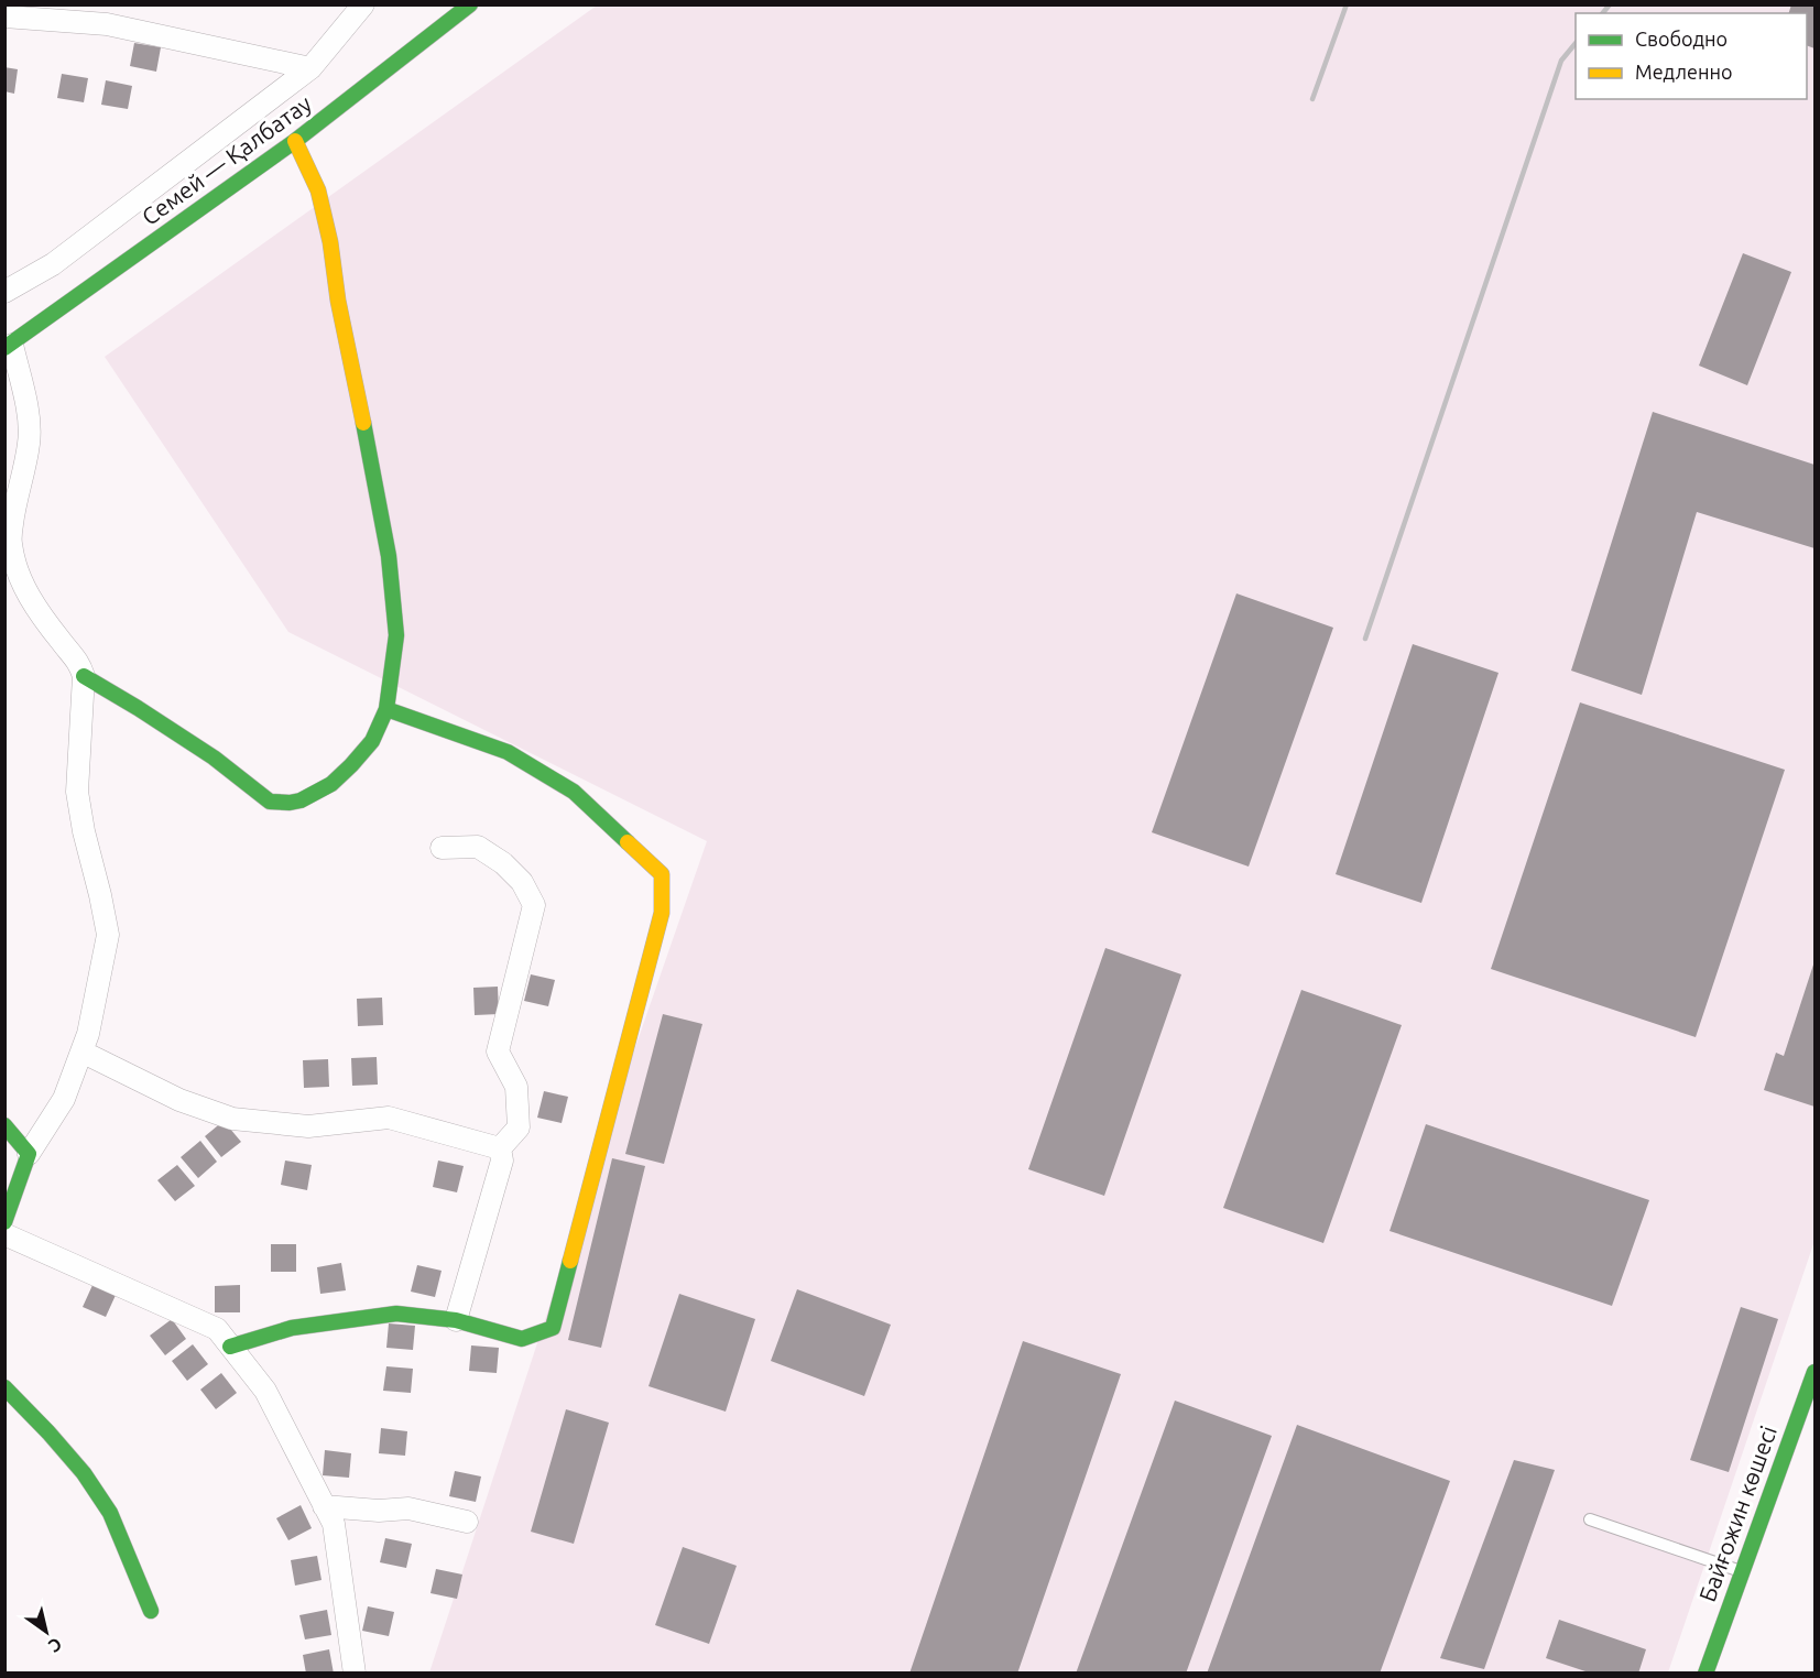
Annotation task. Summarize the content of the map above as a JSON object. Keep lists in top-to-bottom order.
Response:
{
  "streets": {
    "main road": ["Семей — Қалбатау", "Байғожин көшесі"]
  },
  "legend": ["Свободно", "Медленно"],
  "north": "bottom right"
}
